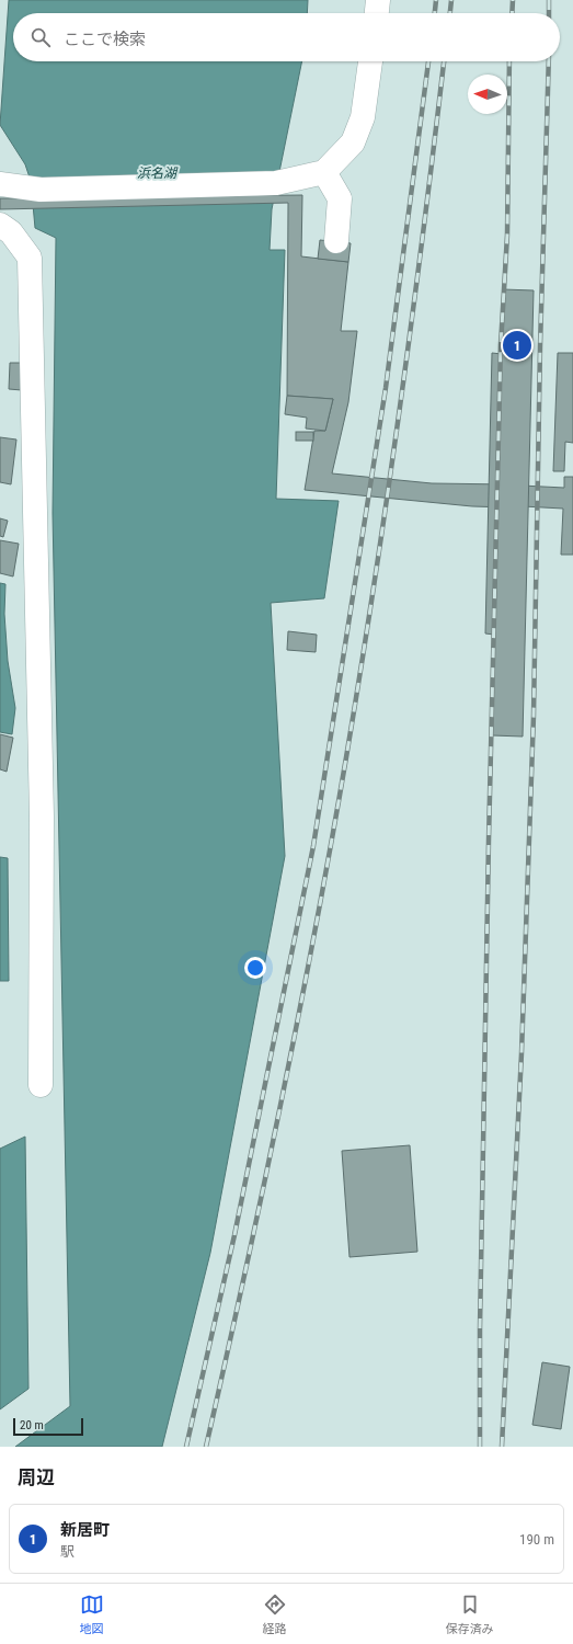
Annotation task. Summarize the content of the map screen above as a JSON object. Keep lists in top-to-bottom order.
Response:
{
  "water": ["浜名湖"],
  "scale_bar": "20 m",
  "north": "left",
  "page": {
    "search": "ここで検索",
    "pins": "1",
    "scale": "20 m",
    "heading": "周辺",
    "list": [
      {
        "mark": "1",
        "name": "新居町",
        "note": "駅",
        "value": "190 m"
      }
    ],
    "nav": ["地図", "経路", "保存済み"]
  }
}
